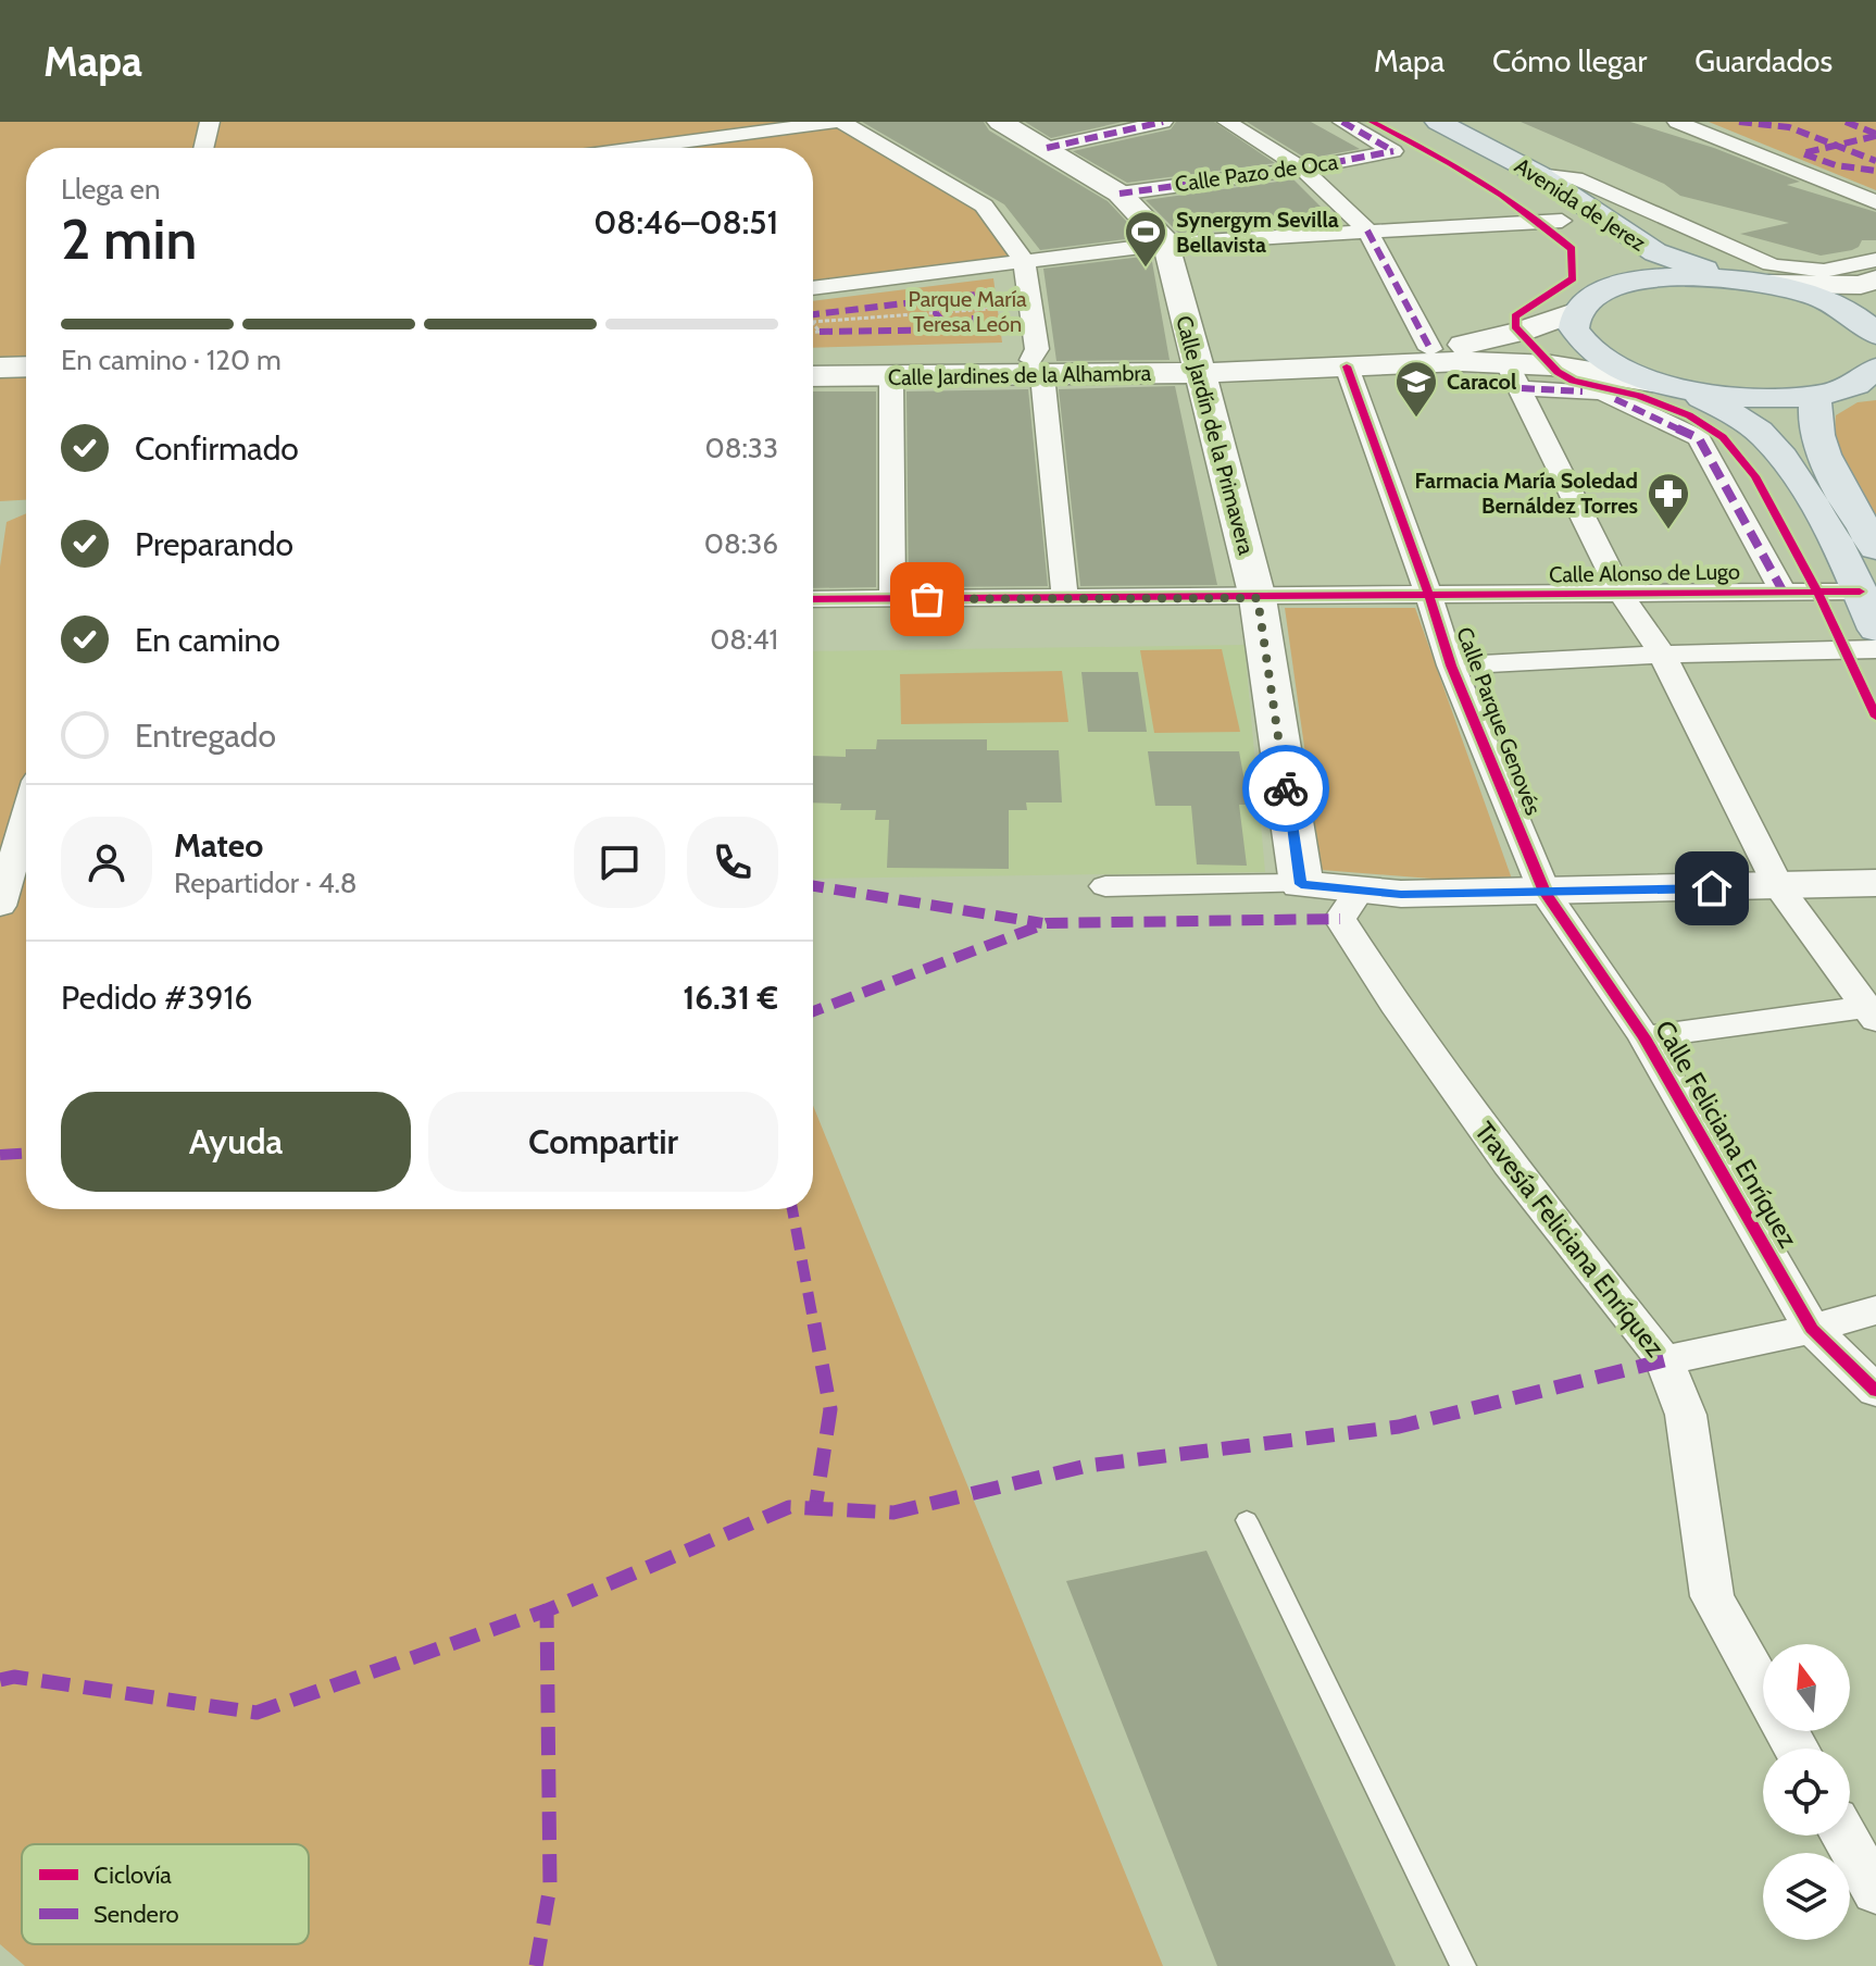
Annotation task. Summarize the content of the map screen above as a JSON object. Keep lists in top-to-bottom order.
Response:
{
  "streets": {
    "main road": ["Avenida de Jerez"],
    "street": [
      "Calle Pazo de Oca",
      "Calle Jardines de la Alhambra",
      "Calle Jardín de la Primavera",
      "Calle Alonso de Lugo",
      "Calle Parque Genovés",
      "Calle Feliciana Enríquez",
      "Travesía Feliciana Enríquez"
    ]
  },
  "crossings": [
    ["Calle Jardines de la Alhambra", "Calle Jardín de la Primavera"],
    ["Calle Jardines de la Alhambra", "Calle Alonso de Lugo"],
    ["Calle Jardines de la Alhambra", "Calle Parque Genovés"],
    ["Calle Jardín de la Primavera", "Calle Alonso de Lugo"],
    ["Calle Alonso de Lugo", "Calle Parque Genovés"],
    ["Calle Parque Genovés", "Calle Feliciana Enríquez"]
  ],
  "parks": ["Parque María Teresa León"],
  "places": {
    "sports": ["Synergym Sevilla Bellavista"],
    "school or university": ["Caracol"],
    "pharmacy": ["Farmacia María Soledad Bernáldez Torres"]
  },
  "legend": ["Ciclovía", "Sendero"],
  "north": "top",
  "page": {
    "header": "Mapa",
    "nav": ["Mapa", "Cómo llegar", "Guardados"],
    "heading": ["2 min", "Llega en", "08:46–08:51"],
    "panel": [
      "Mateo",
      "Repartidor · 4.8",
      "Pedido #3916",
      "16.31 €"
    ],
    "bar": "En camino · 120 m",
    "list": [
      ["Confirmado", "08:33"],
      ["Preparando", "08:36"],
      ["En camino", "08:41"],
      "Entregado"
    ],
    "buttons": ["Ayuda", "Compartir"]
  }
}
